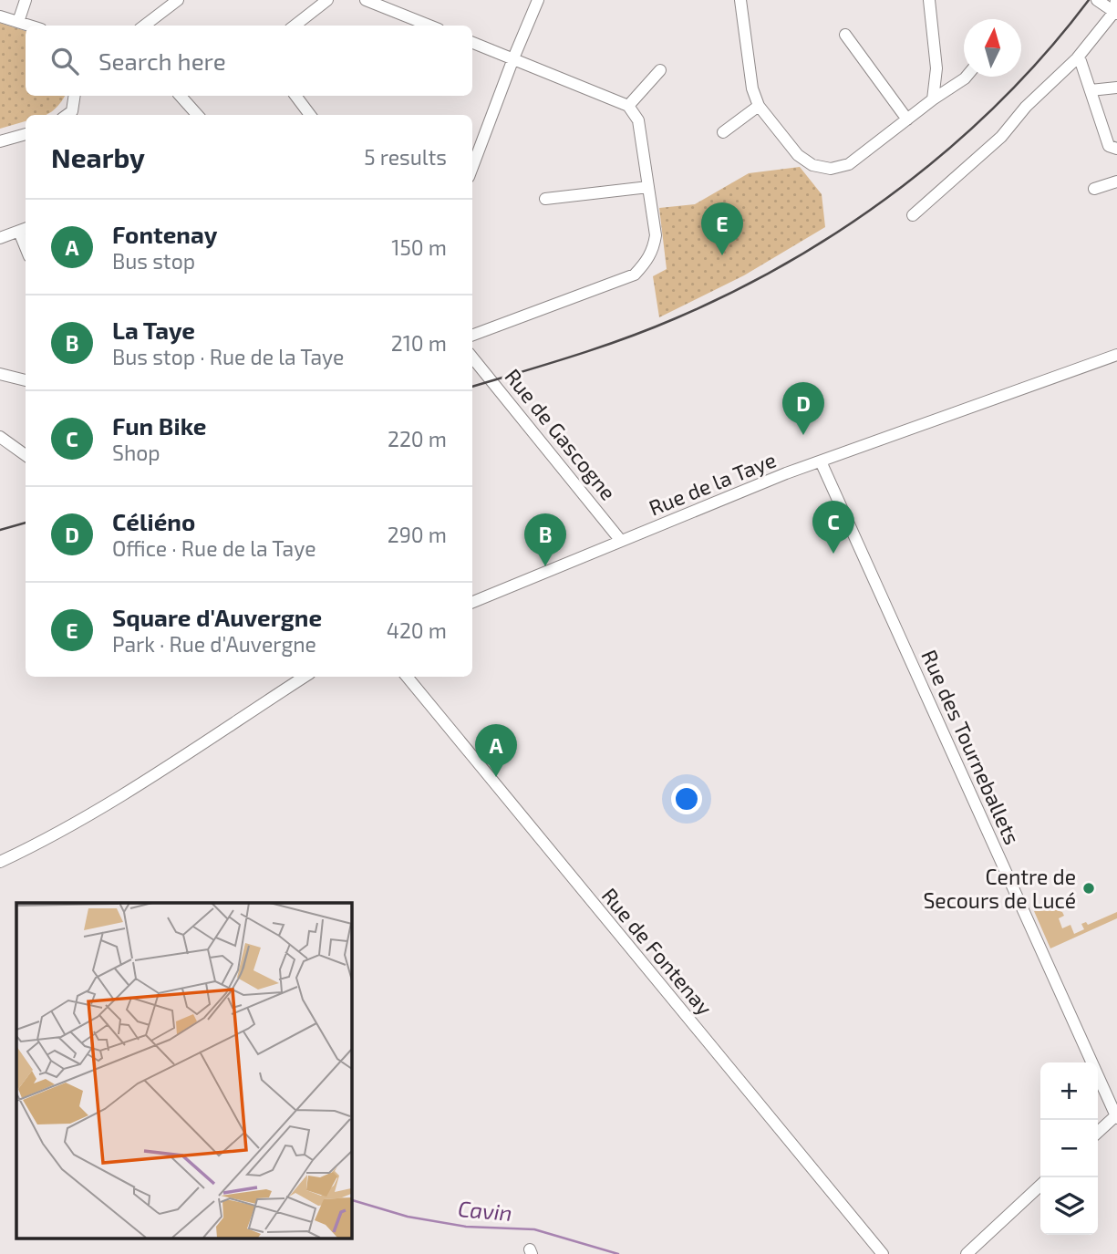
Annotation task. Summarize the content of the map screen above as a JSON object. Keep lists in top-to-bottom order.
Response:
{
  "streets": {
    "street": [
      "Rue de Gascogne",
      "Rue de la Taye",
      "Rue des Tourneballets",
      "Rue de Fontenay"
    ]
  },
  "crossings": [
    ["Rue de Gascogne", "Rue de la Taye"],
    ["Rue de la Taye", "Rue des Tourneballets"]
  ],
  "water": ["Cavin"],
  "places": ["Centre de Secours de Lucé"],
  "north": "top",
  "page": {
    "search": "Search here",
    "heading": ["Nearby", "5 results"],
    "list": [
      {
        "mark": "A",
        "name": "Fontenay",
        "note": "Bus stop",
        "value": "150 m"
      },
      {
        "mark": "B",
        "name": "La Taye",
        "note": "Bus stop · Rue de la Taye",
        "value": "210 m"
      },
      {
        "mark": "C",
        "name": "Fun Bike",
        "note": "Shop",
        "value": "220 m"
      },
      {
        "mark": "D",
        "name": "Céliéno",
        "note": "Office · Rue de la Taye",
        "value": "290 m"
      },
      {
        "mark": "E",
        "name": "Square d'Auvergne",
        "note": "Park · Rue d'Auvergne",
        "value": "420 m"
      }
    ],
    "pins": [
      "E",
      "D",
      "C",
      "B",
      "A"
    ],
    "map_buttons": ["+", "−"]
  }
}
